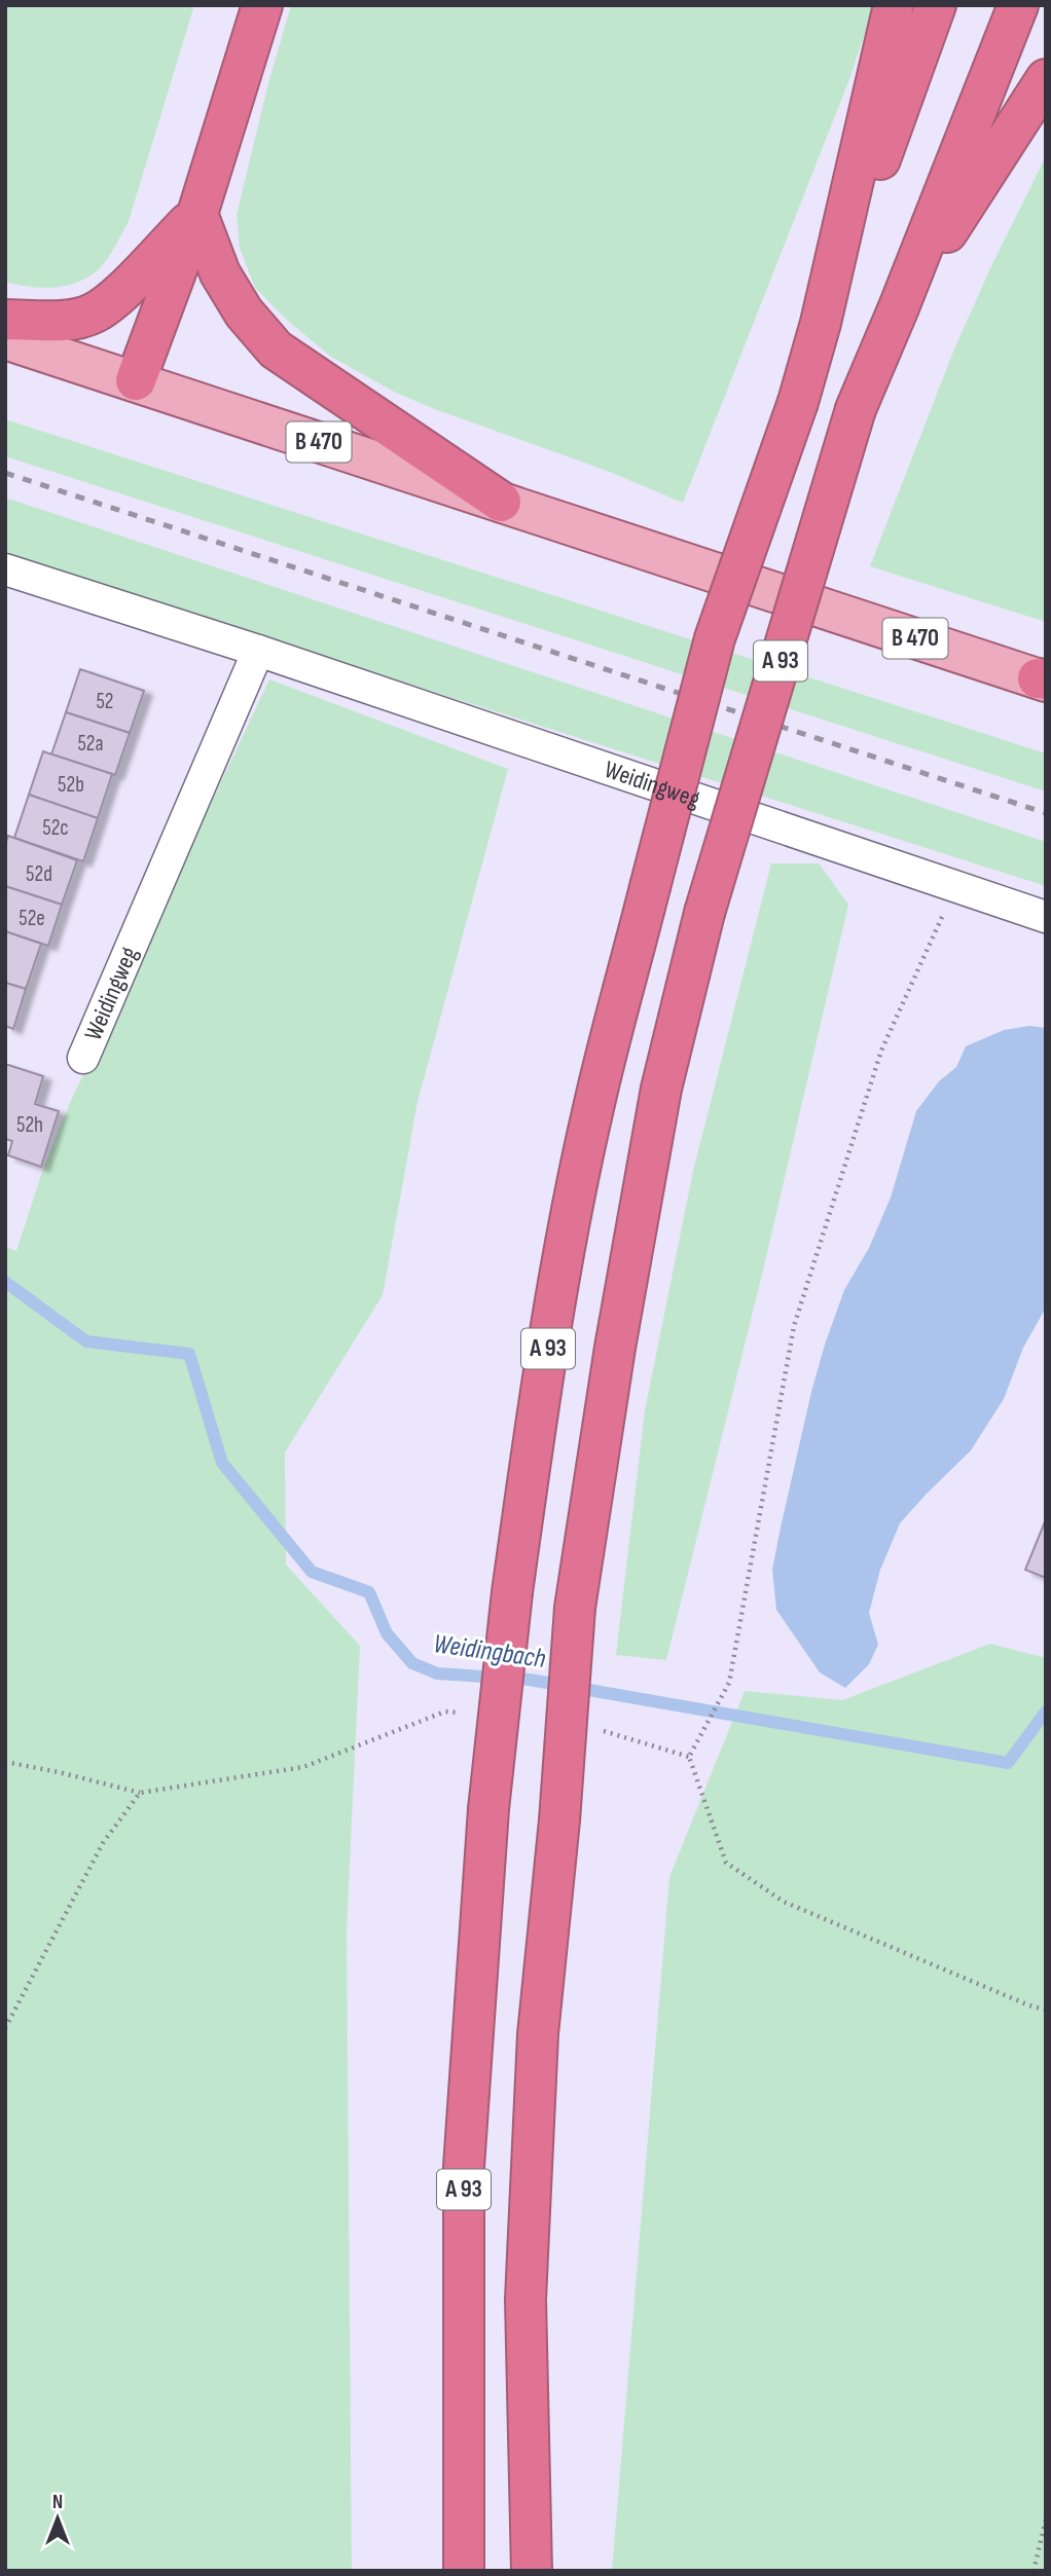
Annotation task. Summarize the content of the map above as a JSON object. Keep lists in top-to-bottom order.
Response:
{
  "streets": {
    "highway": ["A 93"],
    "main road": ["B 470"],
    "street": ["Weidingweg"]
  },
  "water": ["Weidingbach"],
  "house_numbers": [
    "52",
    "52a",
    "52b",
    "52c",
    "52d",
    "52e",
    "52h"
  ],
  "north": "top"
}
